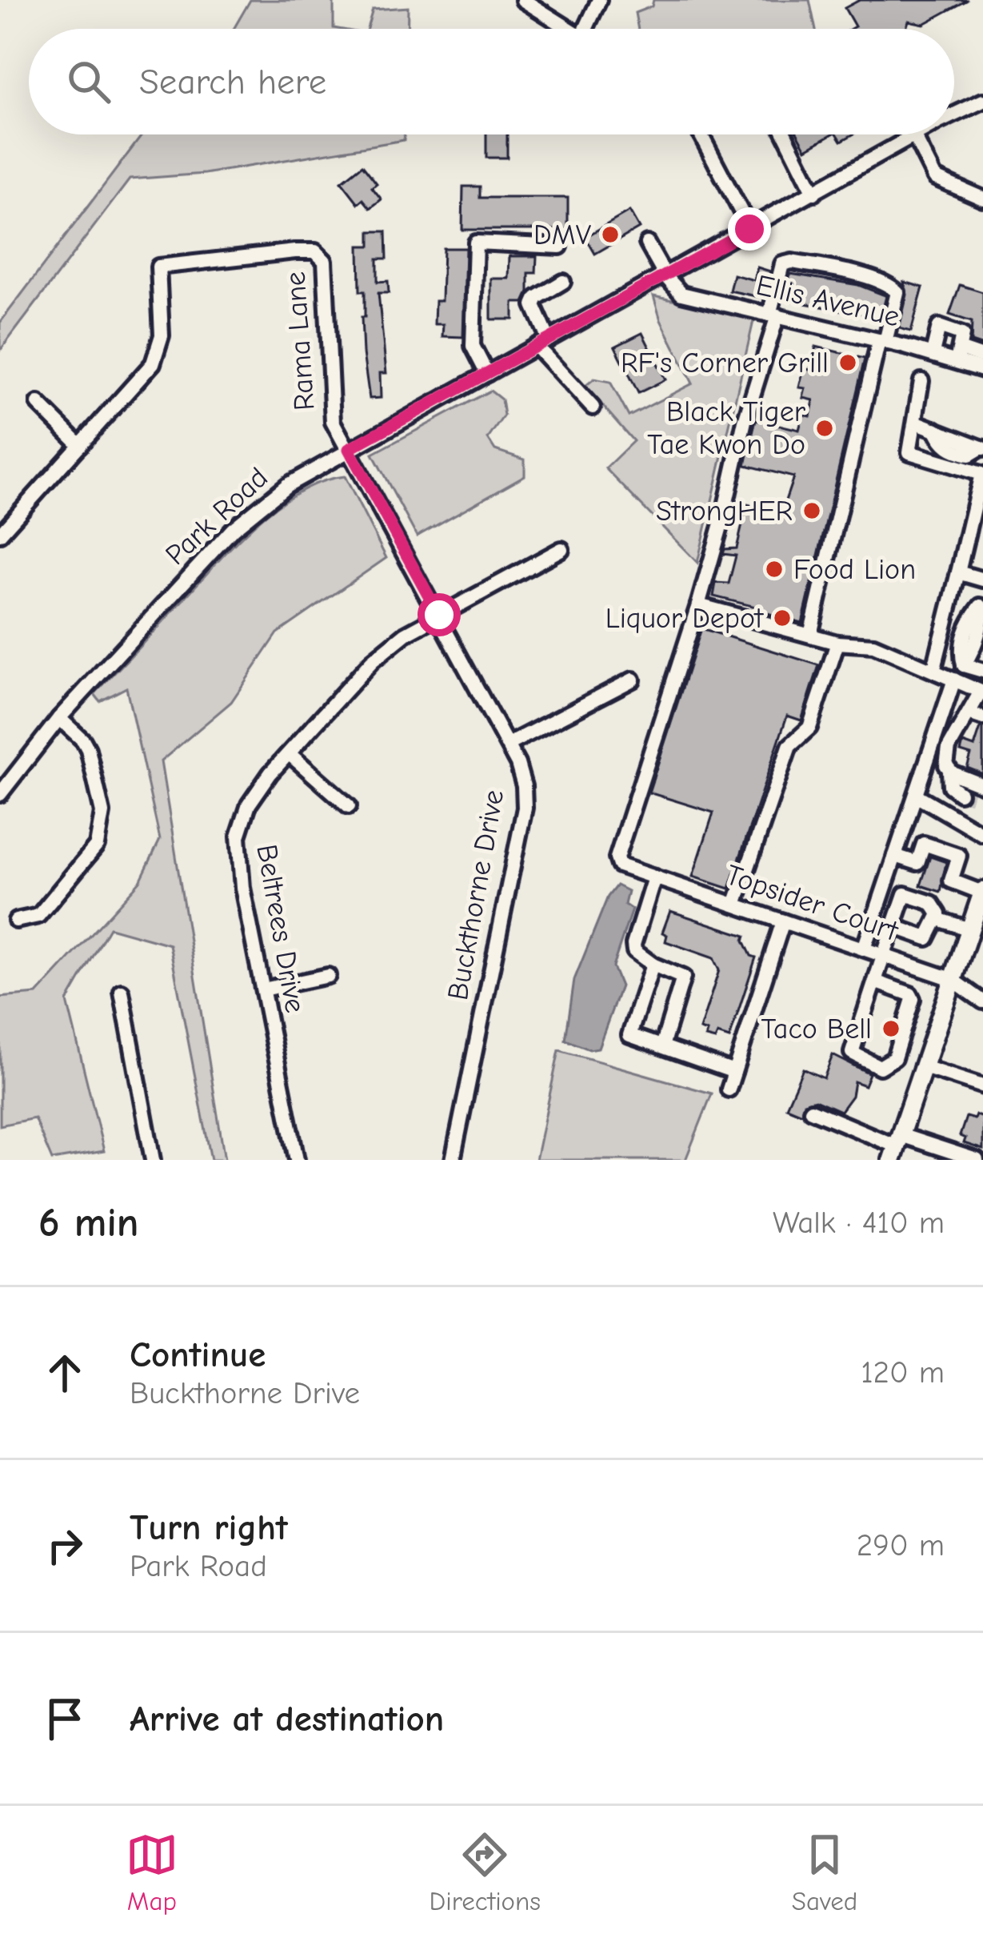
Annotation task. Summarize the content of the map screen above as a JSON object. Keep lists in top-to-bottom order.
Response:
{
  "streets": {
    "street": [
      "Ellis Avenue",
      "Rama Lane",
      "Park Road",
      "Buckthorne Drive",
      "Topsider Court",
      "Beltrees Drive"
    ]
  },
  "crossings": [
    ["Ellis Avenue", "Park Road"],
    ["Rama Lane", "Park Road"],
    ["Rama Lane", "Buckthorne Drive"],
    ["Park Road", "Buckthorne Drive"],
    ["Buckthorne Drive", "Beltrees Drive"]
  ],
  "places": [
    "DMV",
    "RF's Corner Grill",
    "Black Tiger Tae Kwon Do",
    "StrongHER",
    "Food Lion",
    "Liquor Depot",
    "Taco Bell"
  ],
  "page": {
    "search": "Search here",
    "heading": ["6 min", "Walk · 410 m"],
    "list": [
      ["Continue", "Buckthorne Drive", "120 m"],
      ["Turn right", "Park Road", "290 m"],
      "Arrive at destination"
    ],
    "nav": ["Map", "Directions", "Saved"]
  }
}
